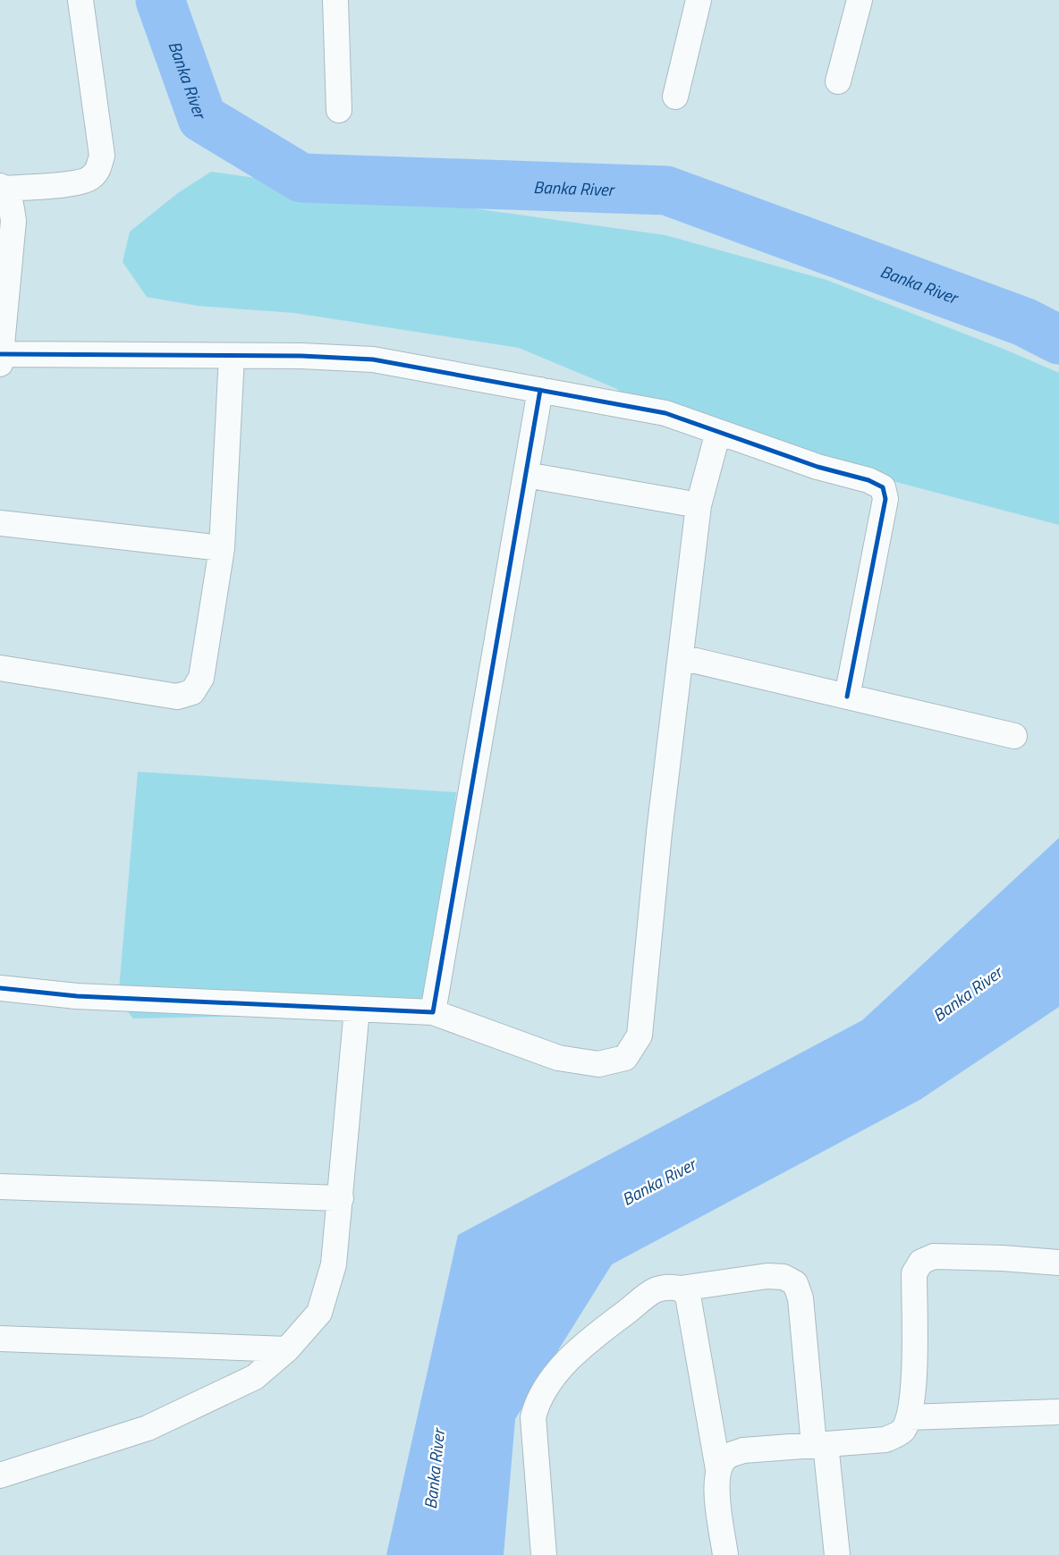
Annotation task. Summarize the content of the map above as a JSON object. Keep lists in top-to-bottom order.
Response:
{
  "water": ["Banka River"]
}
